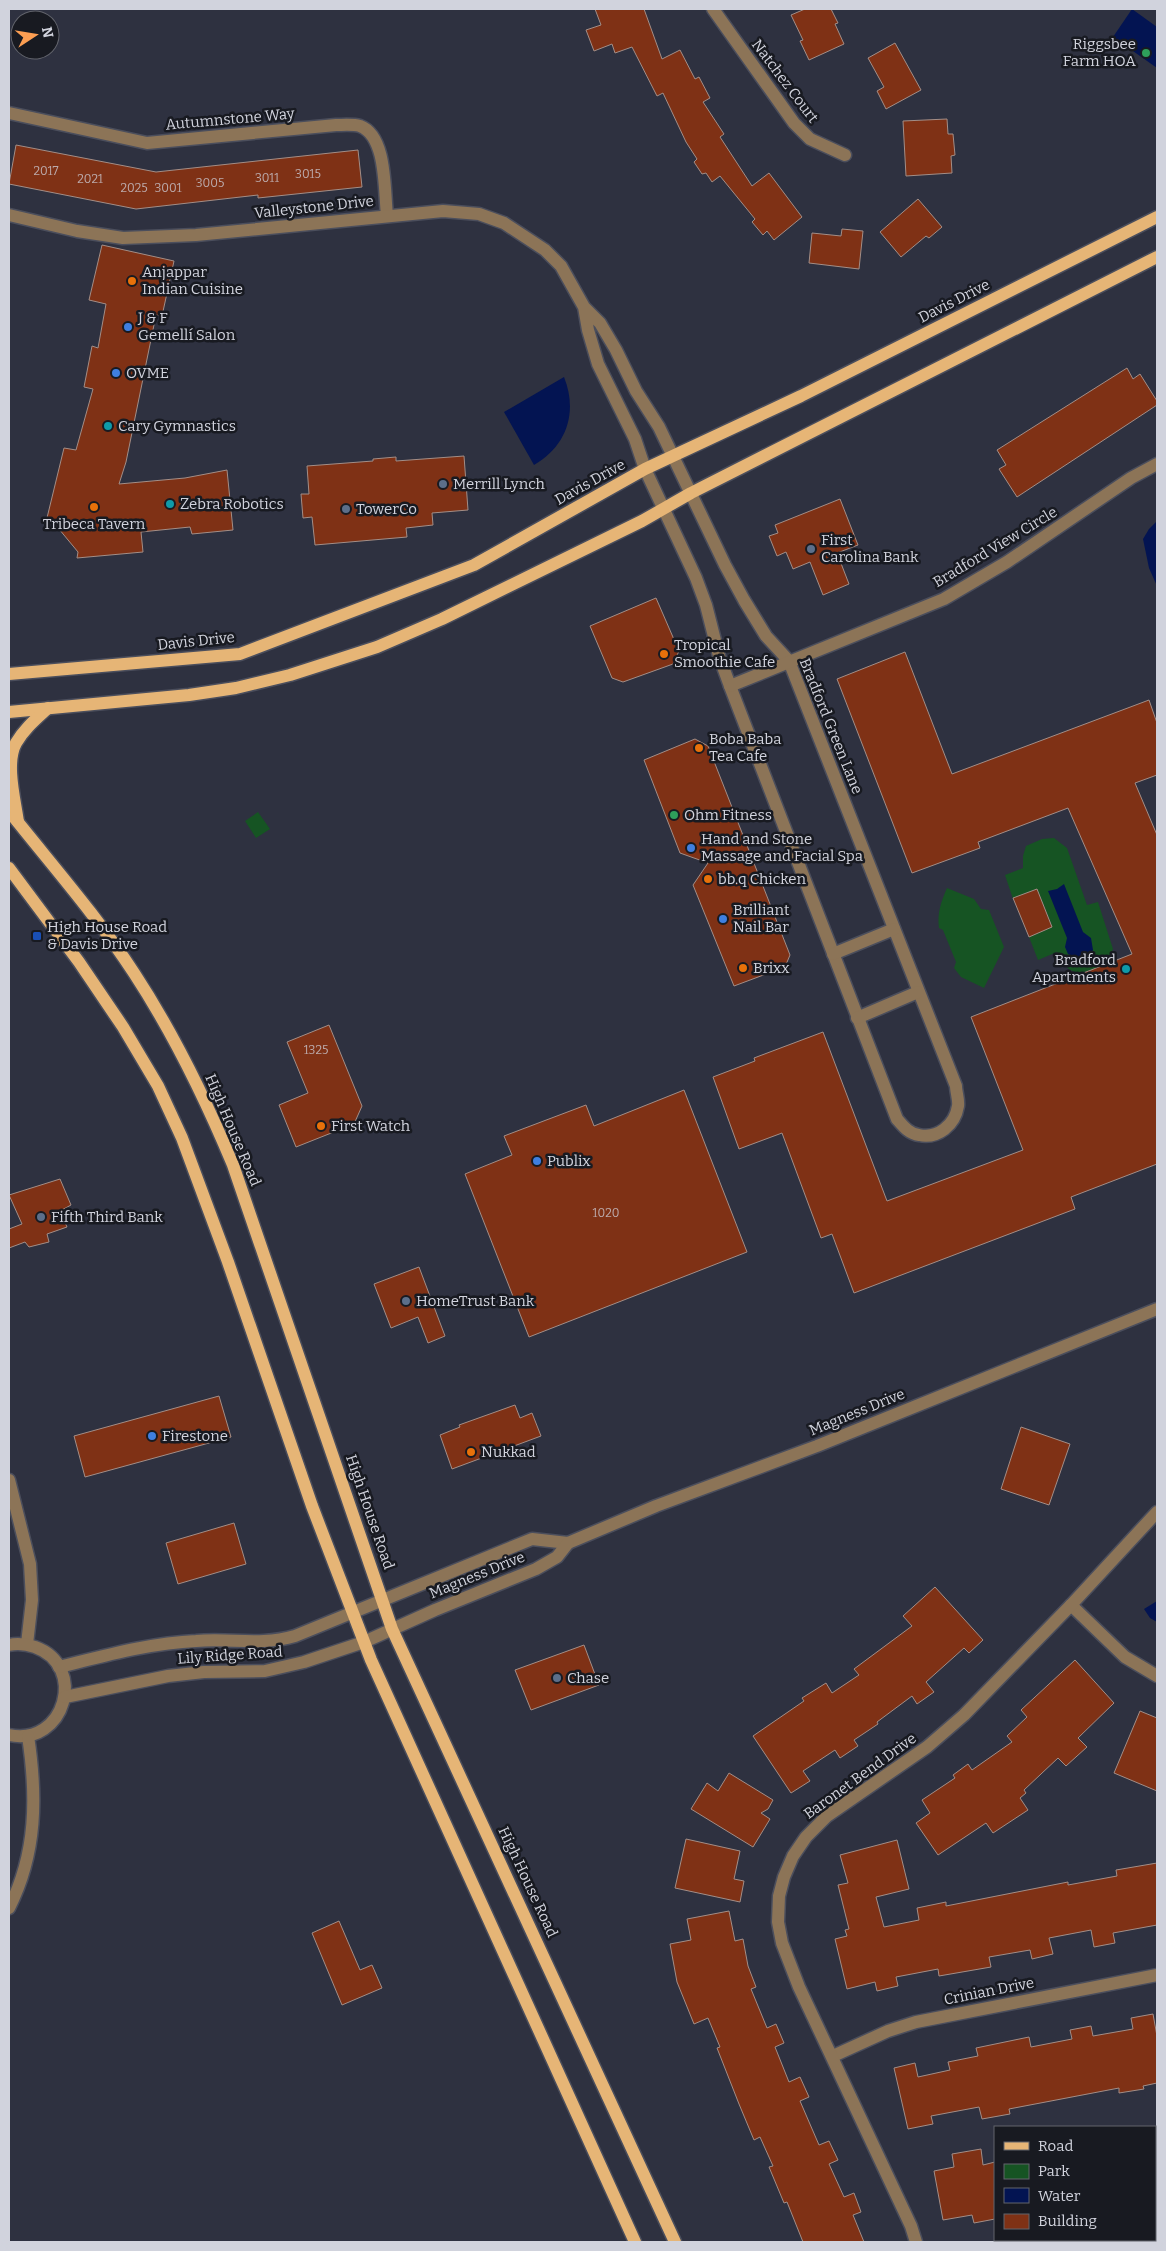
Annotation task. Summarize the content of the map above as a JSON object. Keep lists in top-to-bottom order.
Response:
{
  "streets": {
    "main road": ["Davis Drive", "High House Road"],
    "street": [
      "Natchez Court",
      "Autumnstone Way",
      "Valleystone Drive",
      "Bradford View Circle",
      "Bradford Green Lane",
      "Magness Drive",
      "Lily Ridge Road",
      "Baronet Bend Drive",
      "Crinian Drive"
    ]
  },
  "crossings": [
    ["Autumnstone Way", "Valleystone Drive"],
    ["Valleystone Drive", "Davis Drive"],
    ["Valleystone Drive", "Bradford Green Lane"],
    ["Bradford View Circle", "Bradford Green Lane"],
    ["High House Road", "Magness Drive"],
    ["High House Road", "Lily Ridge Road"],
    ["Magness Drive", "Lily Ridge Road"],
    ["Baronet Bend Drive", "Crinian Drive"]
  ],
  "places": {
    "other": [
      "Riggsbee Farm HOA",
      "Anjappar Indian Cuisine",
      "J & F Gemellí Salon",
      "OVME",
      "Cary Gymnastics",
      "Merrill Lynch",
      "Zebra Robotics",
      "Tribeca Tavern",
      "TowerCo",
      "First Carolina Bank",
      "Tropical Smoothie Cafe",
      "Boba Baba Tea Cafe",
      "Ohm Fitness",
      "Hand and Stone Massage and Facial Spa",
      "bb.q Chicken",
      "Brilliant Nail Bar",
      "Brixx",
      "Bradford Apartments",
      "First Watch",
      "Publix",
      "Fifth Third Bank",
      "HomeTrust Bank",
      "Firestone",
      "Nukkad",
      "Chase"
    ],
    "transit": ["High House Road & Davis Drive"]
  },
  "house_numbers": [
    "2017",
    "3015",
    "3011",
    "2021",
    "3005",
    "2025",
    "3001",
    "1325",
    "1020"
  ],
  "legend": [
    "Road",
    "Park",
    "Water",
    "Building"
  ],
  "north": "right"
}
